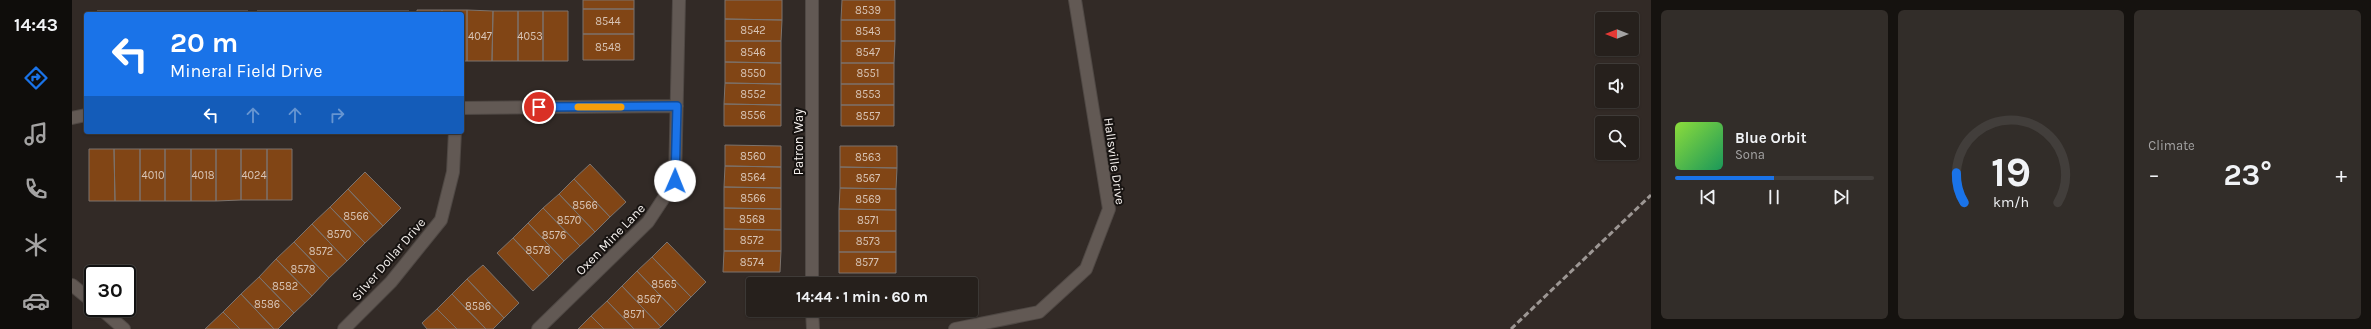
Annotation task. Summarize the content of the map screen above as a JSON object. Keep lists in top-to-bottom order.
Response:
{
  "streets": {
    "street": [
      "Patron Way",
      "Hallsville Drive",
      "Oxen Mine Lane",
      "Silver Dollar Drive"
    ]
  },
  "house_numbers": [
    "8539",
    "8544",
    "8542",
    "8543",
    "4047",
    "4053",
    "8548",
    "8546",
    "8547",
    "8550",
    "8551",
    "8552",
    "8553",
    "8556",
    "8557",
    "8560",
    "8563",
    "4010",
    "4018",
    "4024",
    "8564",
    "8567",
    "8566",
    "8569",
    "8566",
    "8566",
    "8568",
    "8570",
    "8571",
    "8570",
    "8576",
    "8572",
    "8573",
    "8578",
    "8572",
    "8574",
    "8577",
    "8578",
    "8565",
    "8582",
    "8567",
    "8586",
    "8586",
    "8571"
  ],
  "north": "left",
  "page": {
    "tabs": "14:43",
    "tile": "Climate",
    "turn": ["20 m", "Mineral Field Drive"],
    "song": ["Blue Orbit", "Sona"],
    "heat": ["−", "23°", "+"],
    "limit": "30",
    "trip": "14:44 · 1 min · 60 m",
    "gauge": ["19", "km/h"]
  }
}
